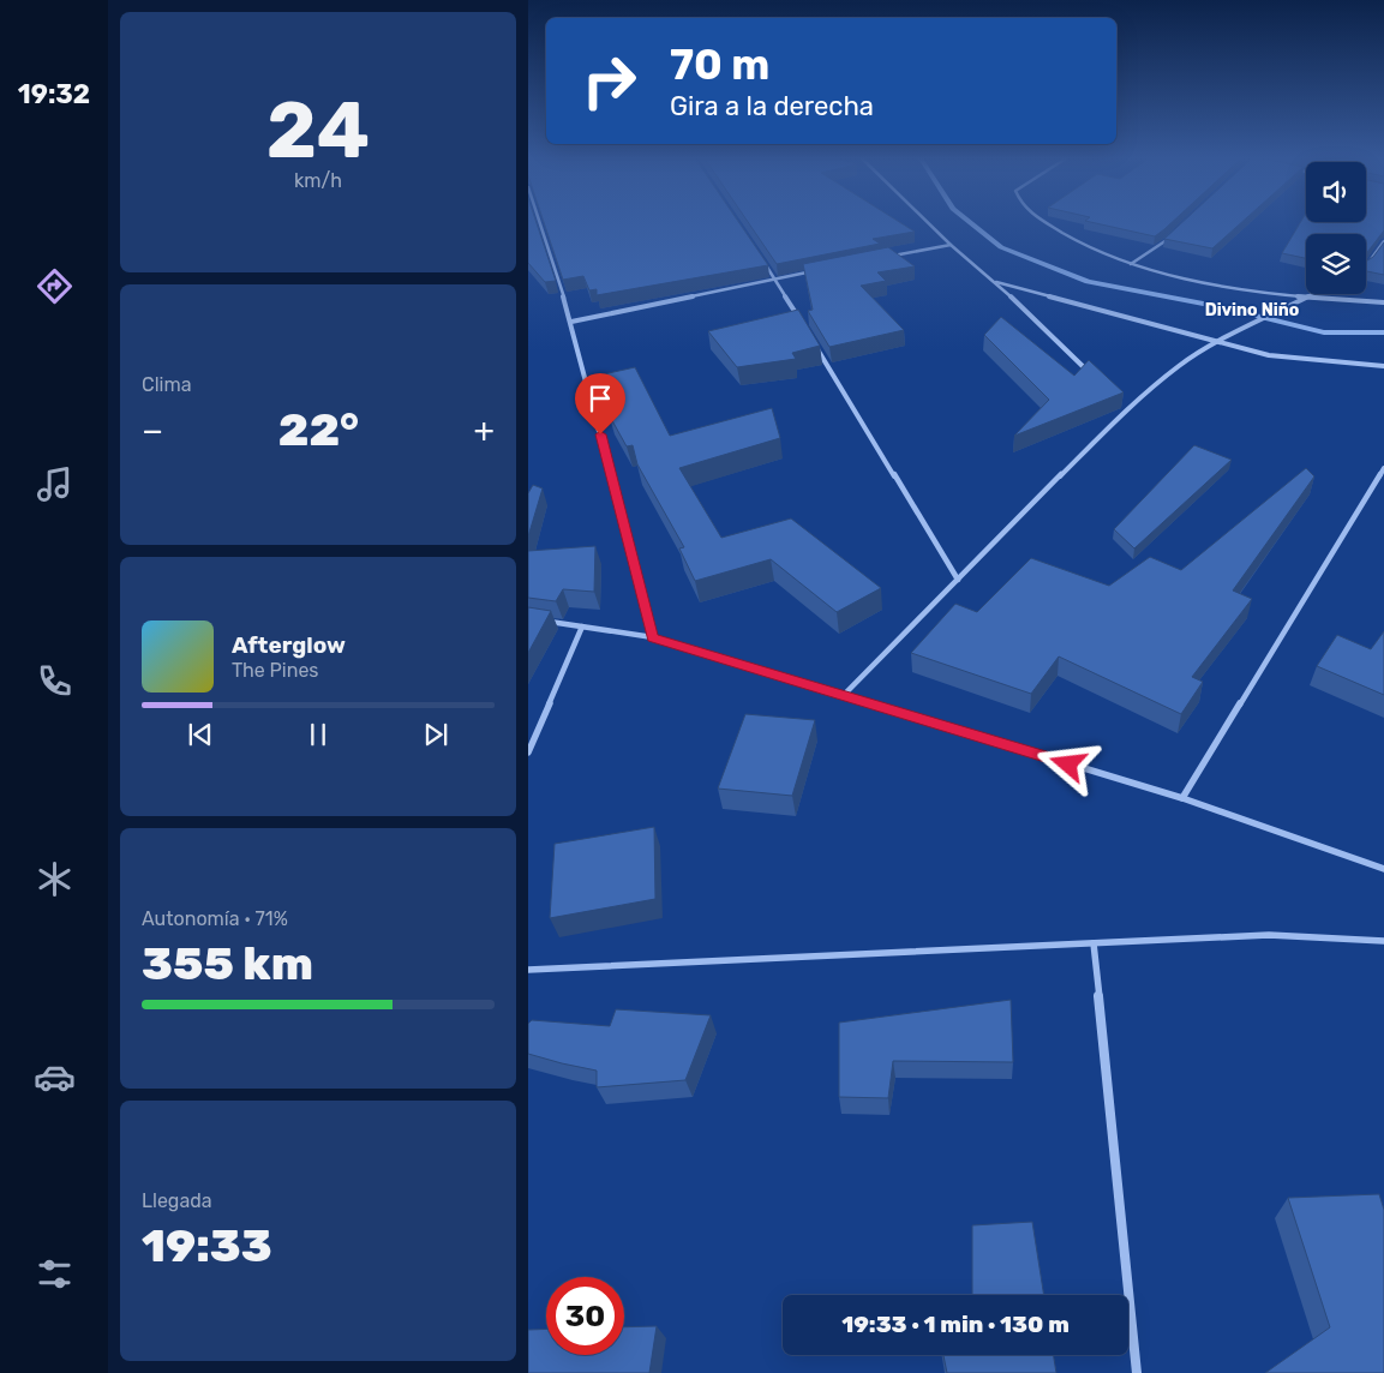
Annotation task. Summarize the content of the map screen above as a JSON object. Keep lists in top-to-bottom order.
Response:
{
  "districts": ["Divino Niño"],
  "page": {
    "tabs": "19:32",
    "tile": [
      ["24", "km/h"],
      "Clima",
      ["Autonomía · 71%", "355 km"],
      ["Llegada", "19:33"]
    ],
    "turn": ["70 m", "Gira a la derecha"],
    "heat": ["−", "22°", "+"],
    "song": ["Afterglow", "The Pines"],
    "limit": "30",
    "trip": "19:33 · 1 min · 130 m"
  }
}
